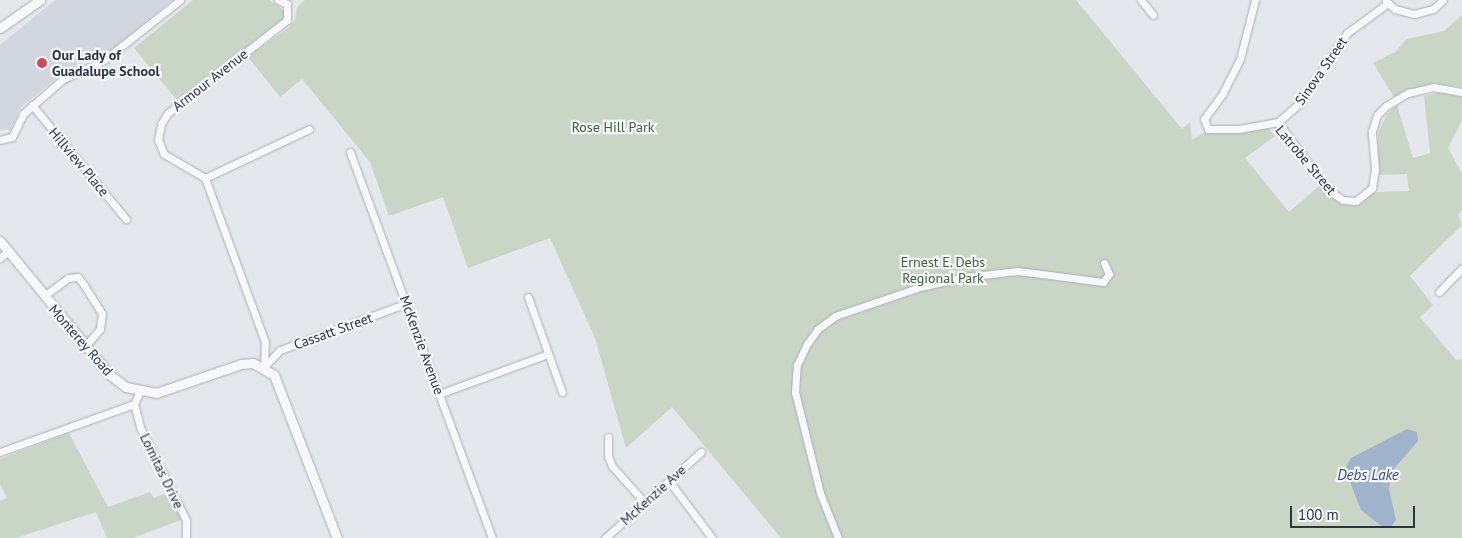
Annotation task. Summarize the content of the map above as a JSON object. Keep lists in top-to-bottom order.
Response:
{
  "streets": {
    "street": [
      "Sinova Street",
      "Armour Avenue",
      "Latrobe Street",
      "Hillview Place",
      "Cassatt Street",
      "Monterey Road",
      "McKenzie Avenue",
      "Lomitas Drive",
      "McKenzie Ave"
    ]
  },
  "crossings": [
    ["Sinova Street", "Latrobe Street"],
    ["Cassatt Street", "Monterey Road"],
    ["Cassatt Street", "McKenzie Avenue"]
  ],
  "water": ["Debs Lake"],
  "parks": ["Rose Hill Park", "Ernest E. Debs Regional Park"],
  "places": ["Our Lady of Guadalupe School"],
  "scale_bar": "100 m"
}
